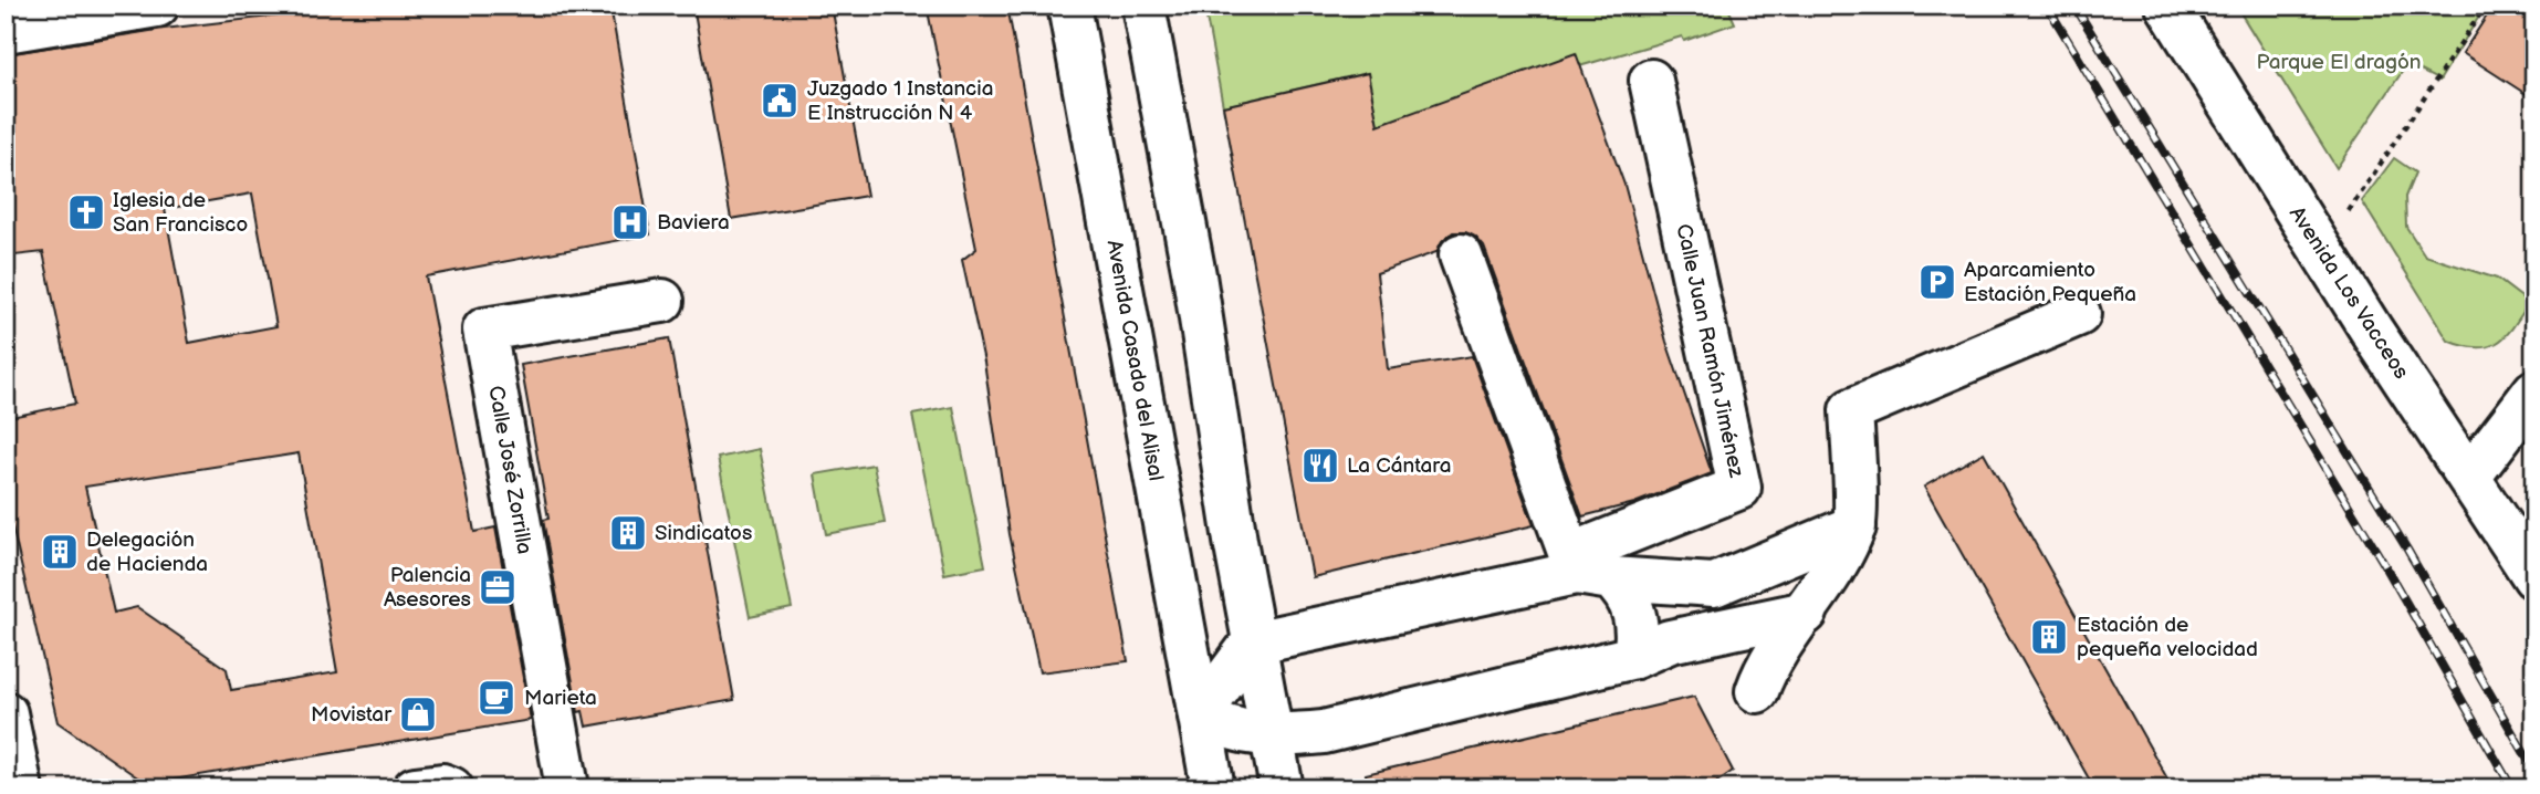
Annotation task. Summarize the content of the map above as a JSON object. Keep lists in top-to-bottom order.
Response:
{
  "streets": {
    "street": [
      "Avenida Los Vacceos",
      "Calle Juan Ramón Jiménez",
      "Avenida Casado del Alisal",
      "Calle José Zorrilla"
    ]
  },
  "parks": ["Parque El dragón"],
  "places": {
    "public building": ["Juzgado 1 Instancia E Instrucción N 4"],
    "church": ["Iglesia de San Francisco"],
    "hospital": ["Baviera"],
    "parking": ["Aparcamiento Estación Pequeña"],
    "restaurant": ["La Cántara"],
    "building": ["Sindicatos", "Delegación de Hacienda", "Estación de pequeña velocidad"],
    "office": ["Palencia Asesores"],
    "cafe": ["Marieta"],
    "shop": ["Movistar"]
  }
}
